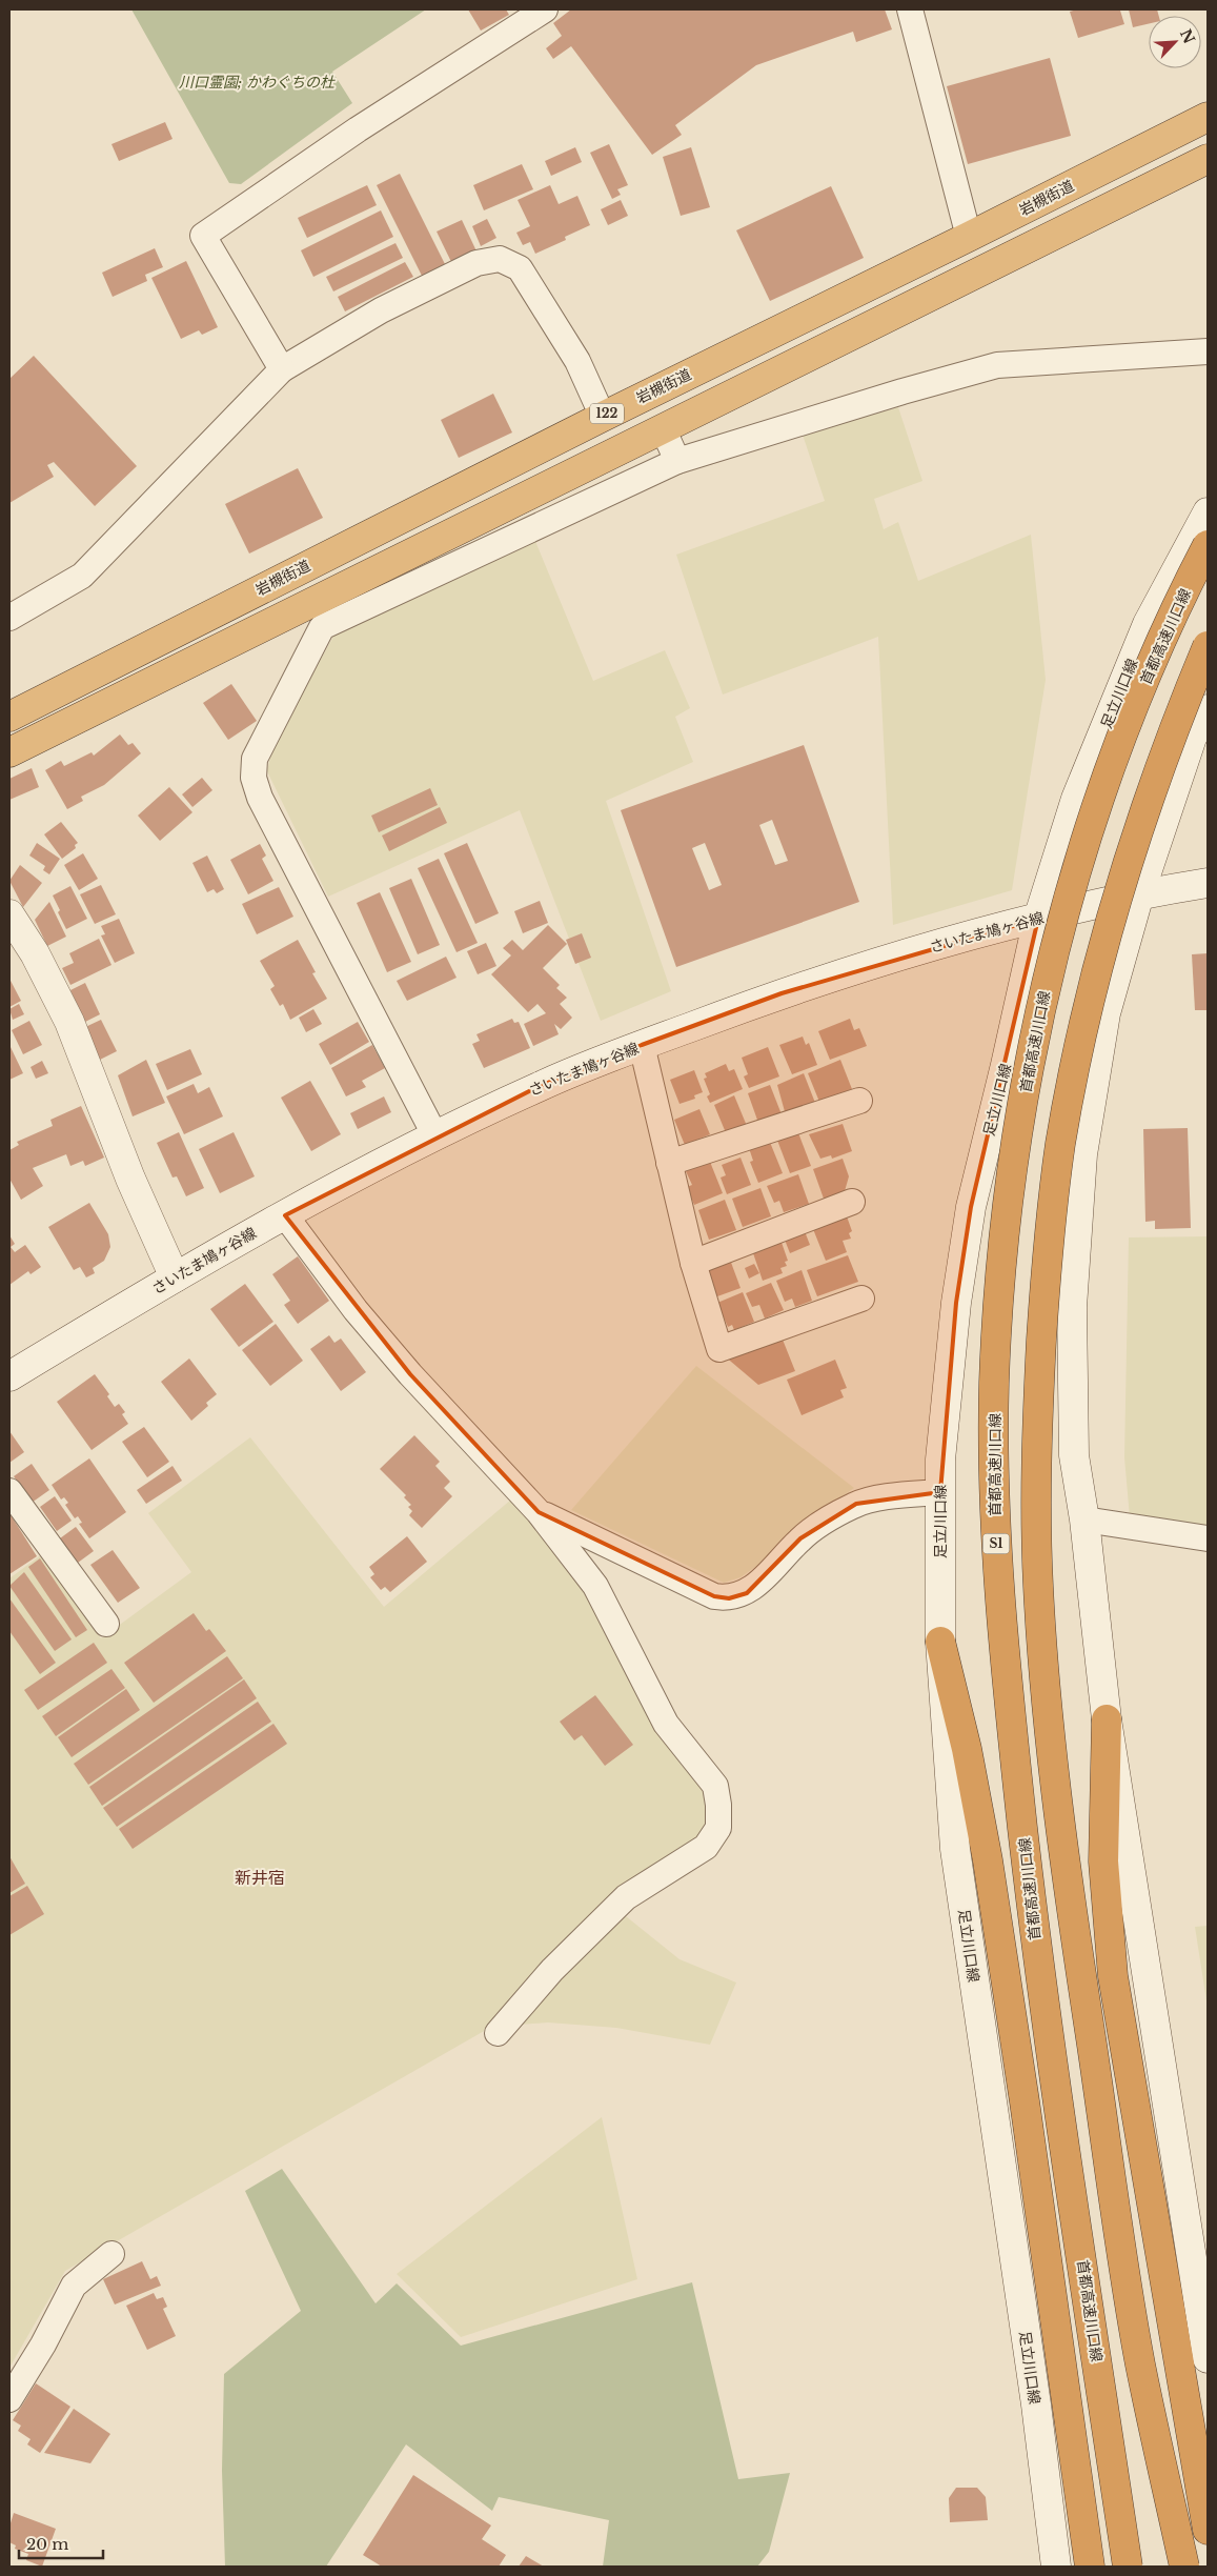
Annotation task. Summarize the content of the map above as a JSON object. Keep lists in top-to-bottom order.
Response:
{
  "streets": {
    "highway": [
      "岩槻街道",
      "122",
      "首都高速川口線",
      "S1"
    ],
    "main road": ["足立川口線", "さいたま鳩ヶ谷線"]
  },
  "crossings": [
    ["足立川口線", "さいたま鳩ヶ谷線"]
  ],
  "districts": ["新井宿"],
  "parks": ["川口霊園; かわぐちの杜"],
  "scale_bar": "20 m",
  "north": "top right"
}
